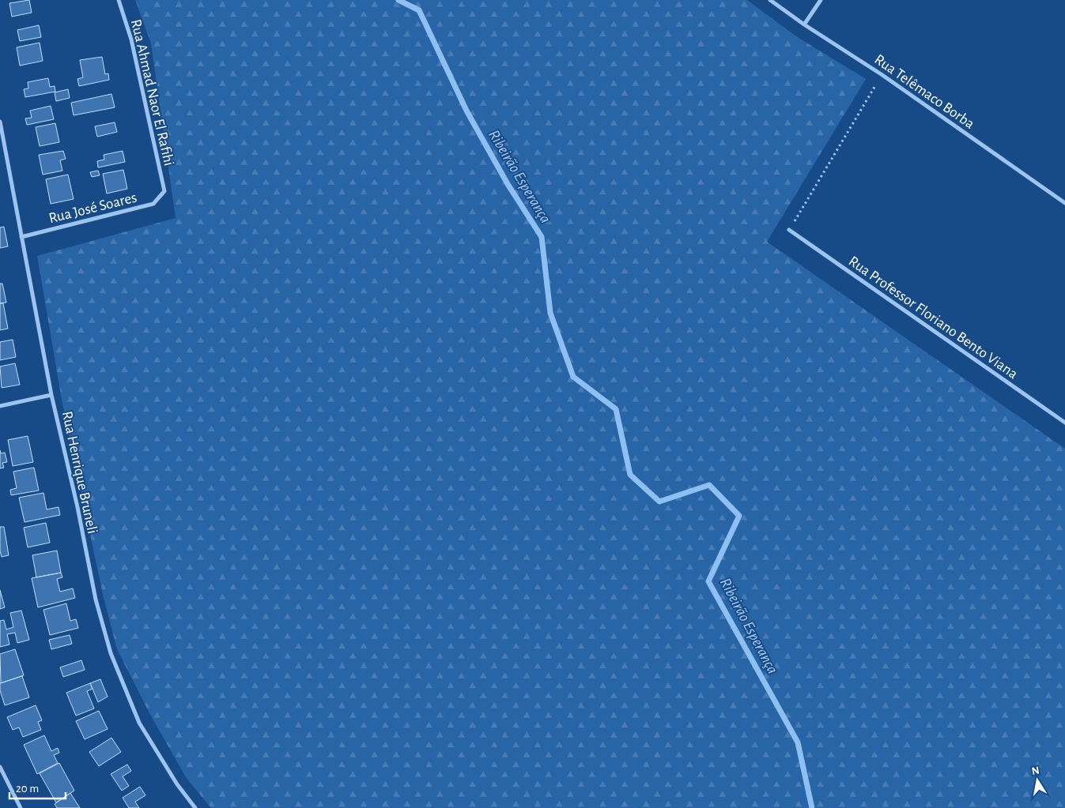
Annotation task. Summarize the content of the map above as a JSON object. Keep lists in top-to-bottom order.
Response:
{
  "streets": {
    "street": [
      "Rua Telêmaco Borba",
      "Rua Ahmad Naor El Rafihi",
      "Rua José Soares",
      "Rua Professor Floriano Bento Viana",
      "Rua Henrique Bruneli"
    ]
  },
  "crossings": [
    ["Rua Ahmad Naor El Rafihi", "Rua José Soares"],
    ["Rua José Soares", "Rua Henrique Bruneli"]
  ],
  "water": ["Ribeirão Esperança"],
  "scale_bar": "20 m",
  "north": "top"
}
